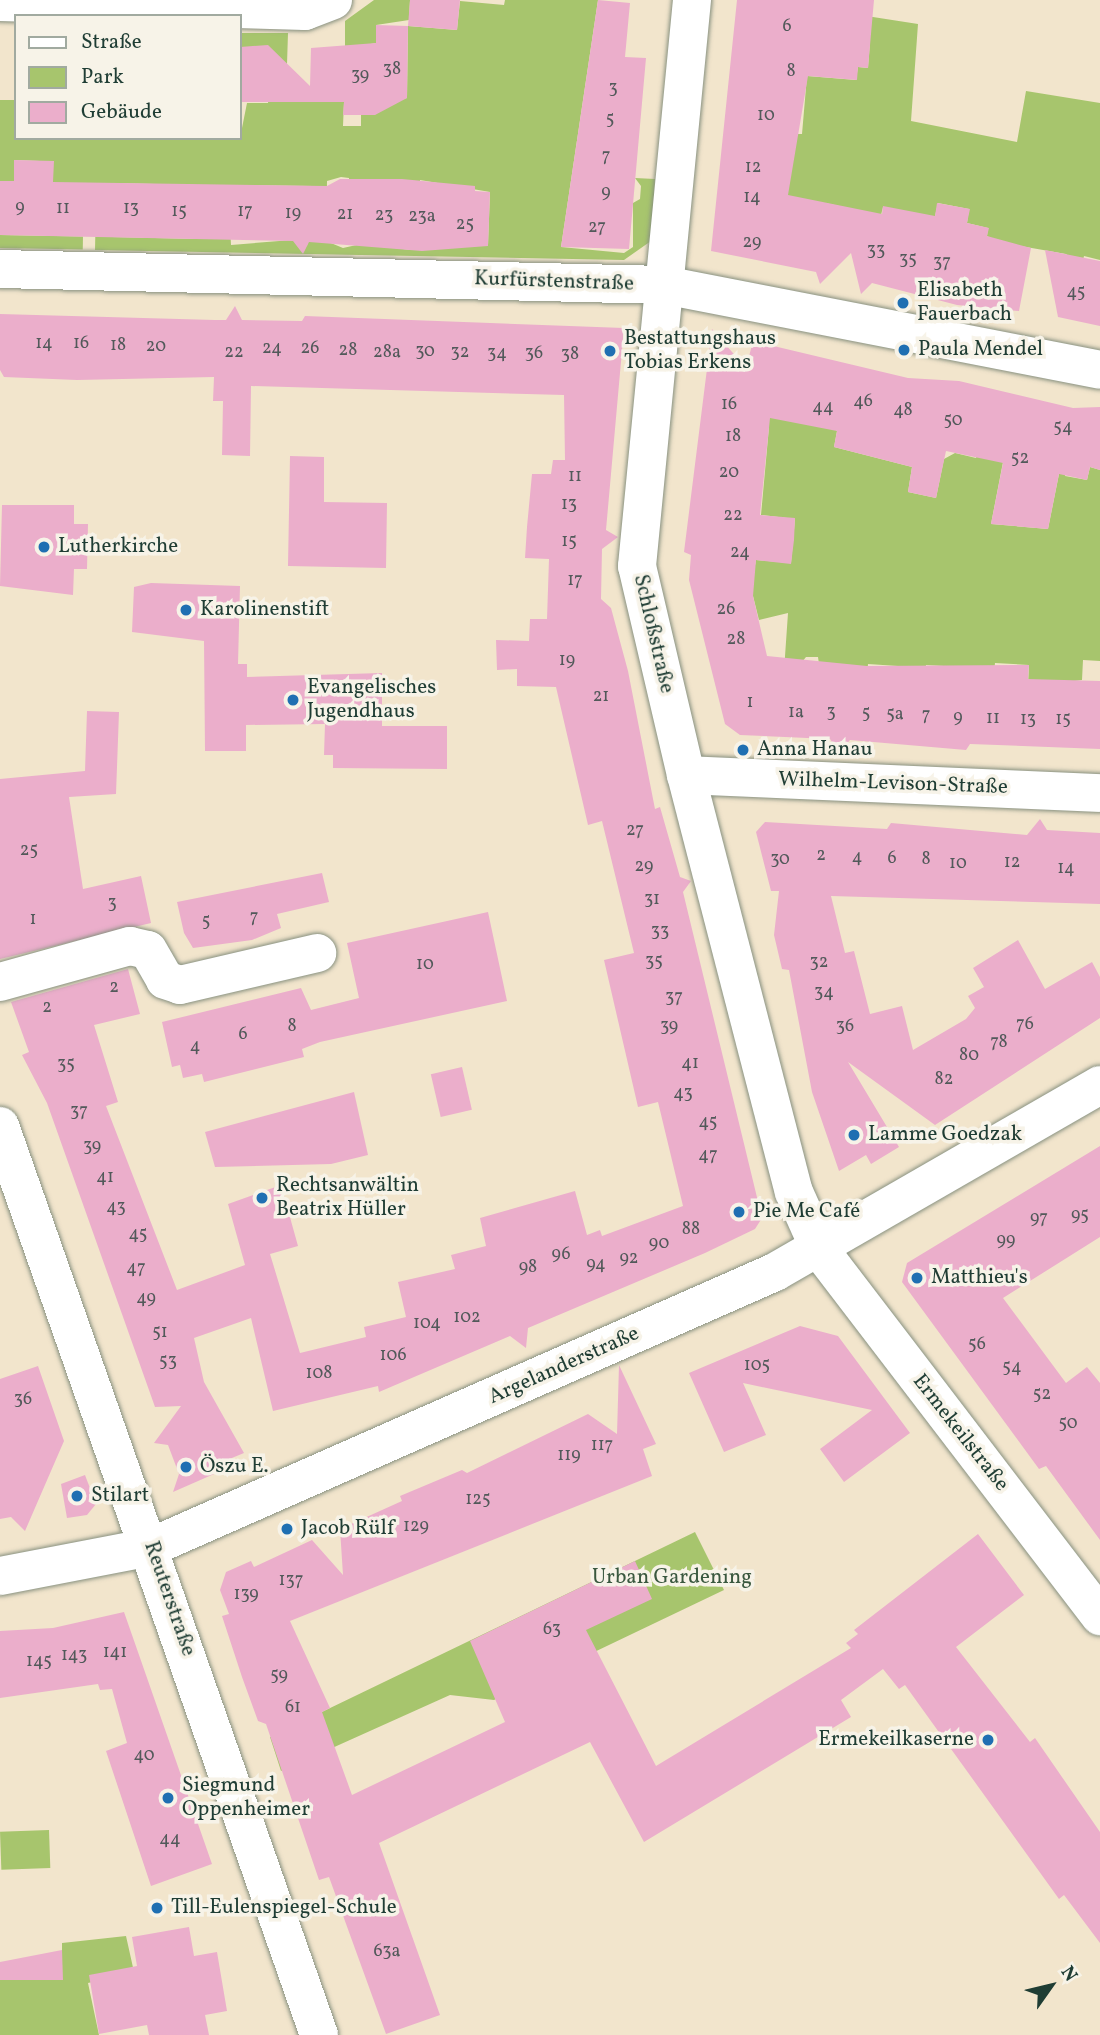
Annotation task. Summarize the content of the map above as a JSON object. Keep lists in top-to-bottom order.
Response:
{
  "streets": {
    "street": [
      "Kurfürstenstraße",
      "Schloßstraße",
      "Wilhelm-Levison-Straße",
      "Argelanderstraße",
      "Ermekeilstraße",
      "Reuterstraße"
    ]
  },
  "crossings": [
    ["Kurfürstenstraße", "Schloßstraße"],
    ["Schloßstraße", "Wilhelm-Levison-Straße"],
    ["Schloßstraße", "Argelanderstraße"],
    ["Schloßstraße", "Ermekeilstraße"],
    ["Argelanderstraße", "Ermekeilstraße"],
    ["Argelanderstraße", "Reuterstraße"]
  ],
  "parks": ["Urban Gardening"],
  "places": [
    "Elisabeth Fauerbach",
    "Paula Mendel",
    "Bestattungshaus Tobias Erkens",
    "Lutherkirche",
    "Karolinenstift",
    "Evangelisches Jugendhaus",
    "Anna Hanau",
    "Lamme Goedzak",
    "Rechtsanwältin Beatrix Hüller",
    "Pie Me Café",
    "Matthieu's",
    "Öszu E.",
    "Stilart",
    "Jacob Rülf",
    "Ermekeilkaserne",
    "Siegmund Oppenheimer",
    "Till-Eulenspiegel-Schule"
  ],
  "house_numbers": [
    "6",
    "38",
    "8",
    "39",
    "3",
    "10",
    "5",
    "7",
    "12",
    "9",
    "14",
    "9",
    "11",
    "13",
    "15",
    "17",
    "19",
    "21",
    "23",
    "23a",
    "25",
    "27",
    "29",
    "33",
    "35",
    "37",
    "45",
    "14",
    "16",
    "18",
    "20",
    "24",
    "26",
    "28",
    "30",
    "22",
    "28a",
    "32",
    "34",
    "36",
    "38",
    "46",
    "16",
    "44",
    "48",
    "50",
    "54",
    "18",
    "52",
    "20",
    "11",
    "13",
    "22",
    "15",
    "24",
    "17",
    "26",
    "28",
    "19",
    "21",
    "1",
    "1a",
    "3",
    "5",
    "5a",
    "7",
    "9",
    "11",
    "13",
    "15",
    "27",
    "25",
    "2",
    "4",
    "6",
    "30",
    "8",
    "12",
    "10",
    "29",
    "14",
    "31",
    "3",
    "7",
    "1",
    "5",
    "33",
    "35",
    "32",
    "10",
    "2",
    "34",
    "37",
    "2",
    "76",
    "8",
    "39",
    "36",
    "6",
    "78",
    "4",
    "80",
    "41",
    "35",
    "82",
    "43",
    "37",
    "45",
    "39",
    "47",
    "41",
    "43",
    "95",
    "97",
    "88",
    "45",
    "99",
    "90",
    "96",
    "92",
    "94",
    "98",
    "47",
    "49",
    "102",
    "104",
    "51",
    "56",
    "106",
    "53",
    "105",
    "54",
    "108",
    "52",
    "36",
    "50",
    "117",
    "119",
    "125",
    "129",
    "137",
    "139",
    "63",
    "141",
    "143",
    "145",
    "59",
    "61",
    "40",
    "44",
    "63a"
  ],
  "legend": ["Straße", "Park", "Gebäude"],
  "north": "top right"
}
